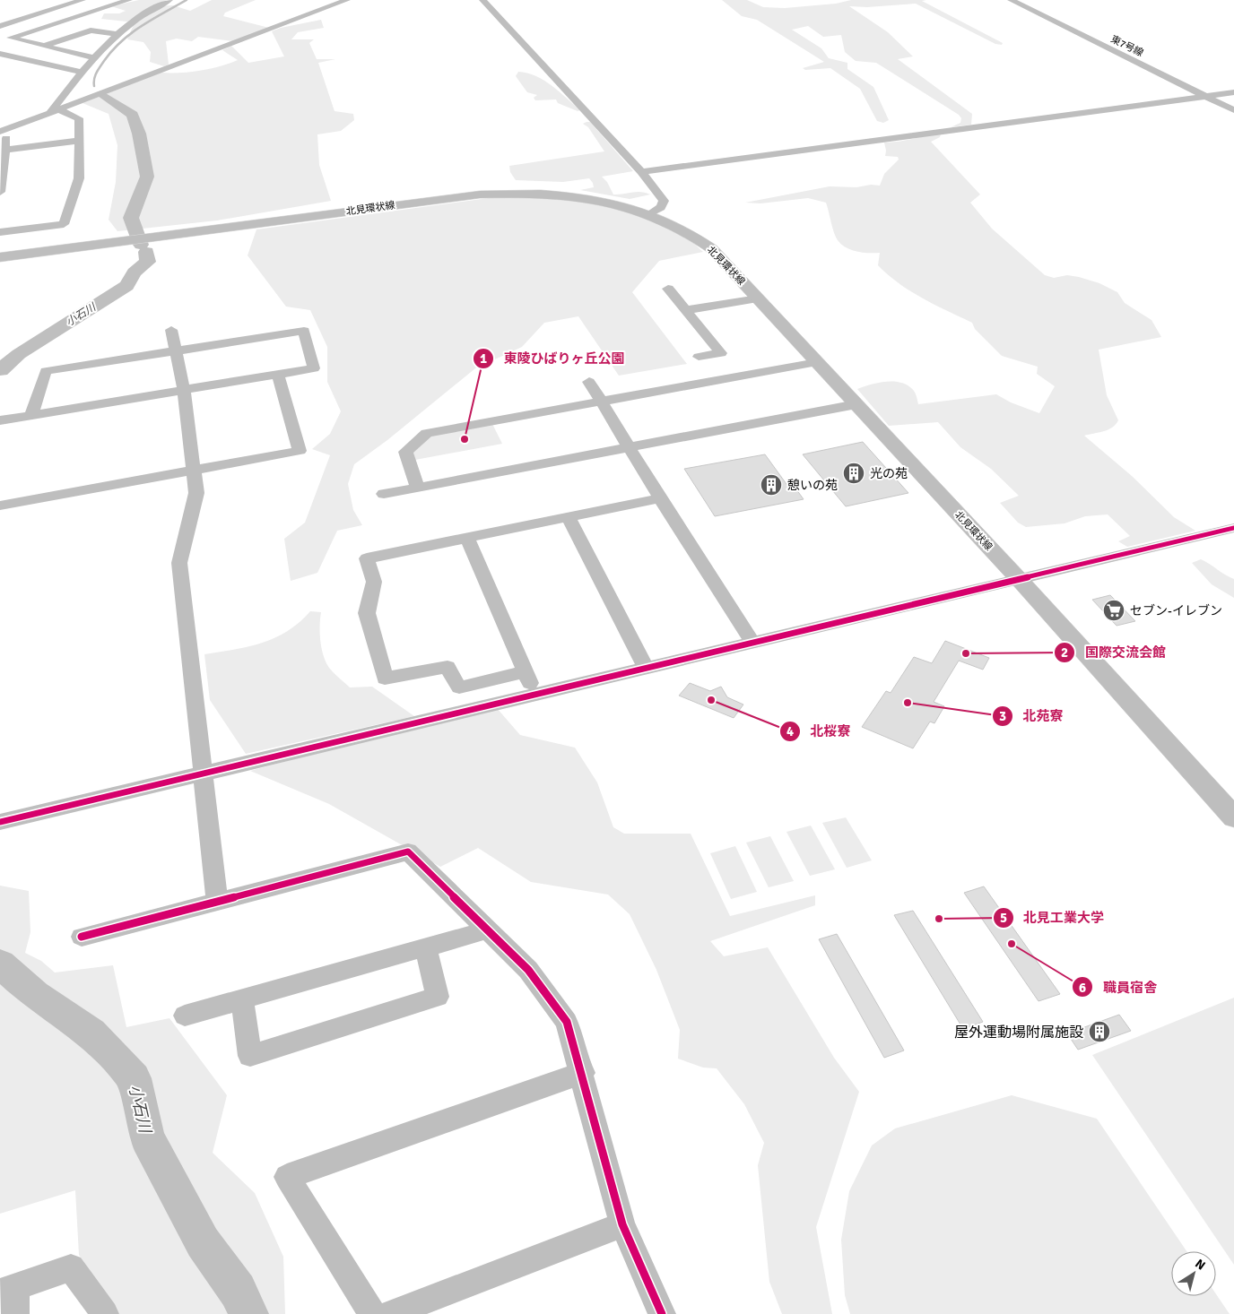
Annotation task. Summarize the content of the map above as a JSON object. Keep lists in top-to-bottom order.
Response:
{
  "streets": {
    "main road": ["北見環状線"],
    "street": ["東7号線"]
  },
  "water": ["小石川"],
  "places": {
    "other": [
      "東陵ひばりヶ丘公園",
      "国際交流会館",
      "北桜寮",
      "北苑寮",
      "北見工業大学",
      "職員宿舎"
    ],
    "building": ["光の苑", "憩いの苑", "屋外運動場附属施設"],
    "supermarket": ["セブン-イレブン"]
  },
  "north": "top right"
}
